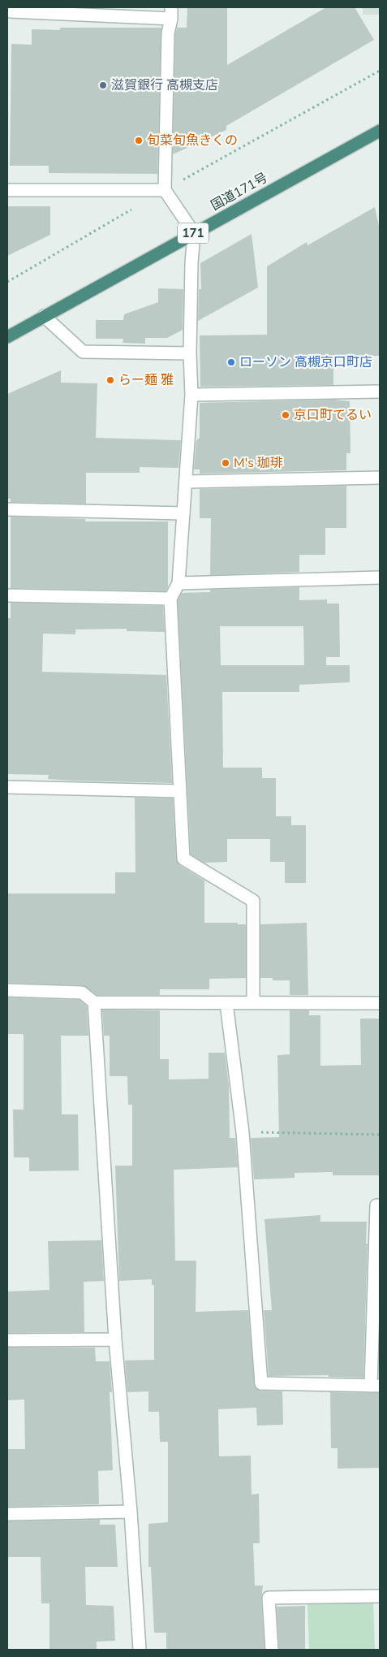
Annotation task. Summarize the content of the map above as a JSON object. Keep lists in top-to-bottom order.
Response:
{
  "streets": {
    "highway": ["国道171号", "171"]
  },
  "places": [
    "滋賀銀行 高槻支店",
    "旬菜旬魚きくの",
    "ローソン 高槻京口町店",
    "らー麺 雅",
    "京口町てるい",
    "M's 珈琲"
  ]
}
